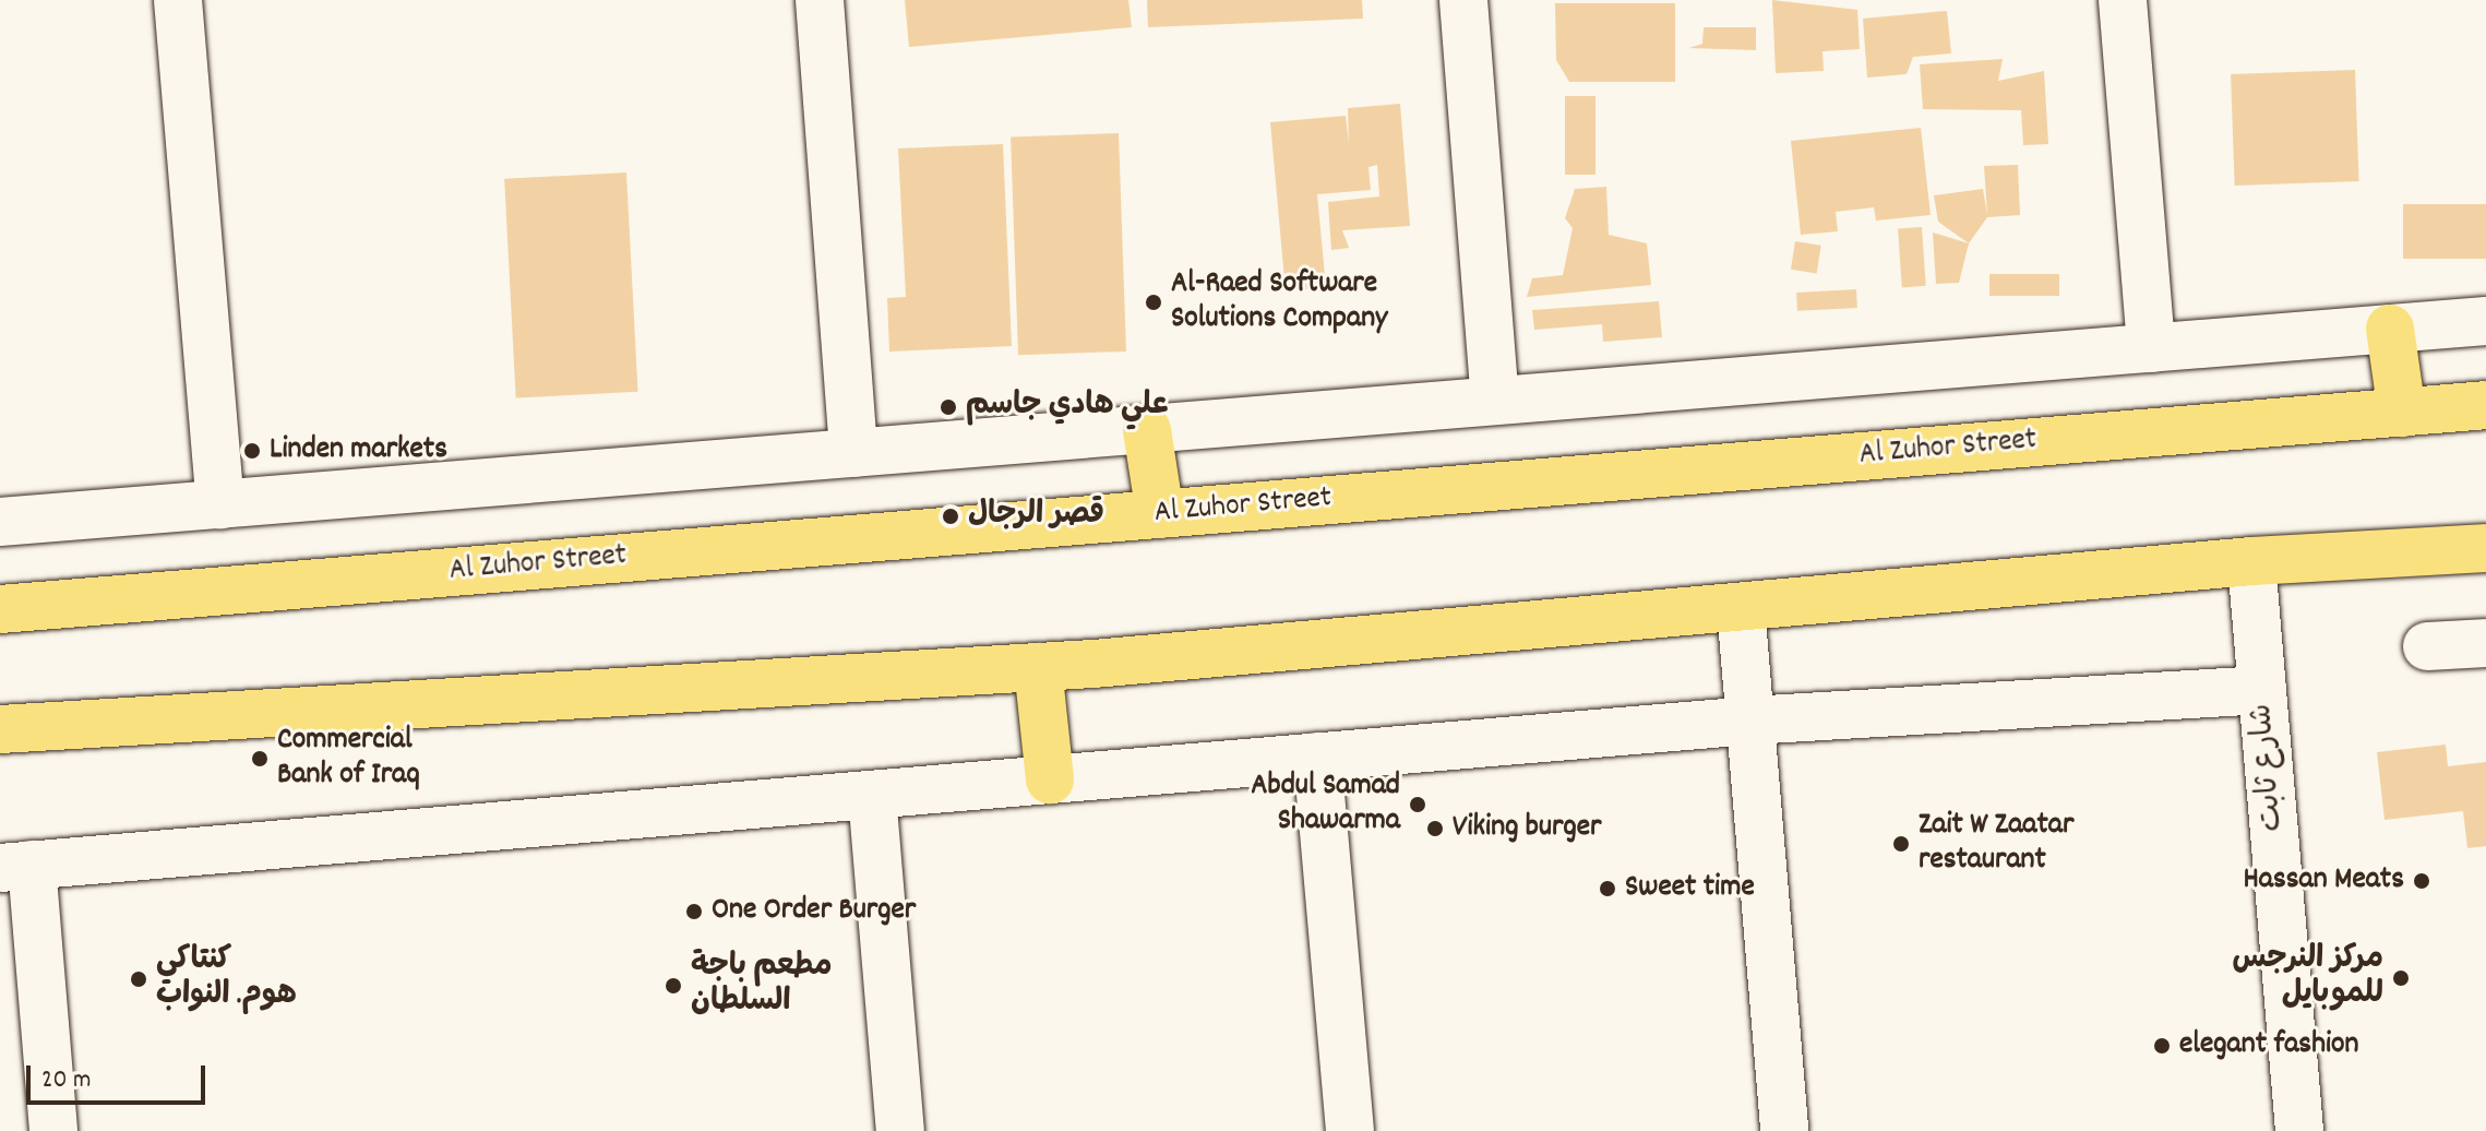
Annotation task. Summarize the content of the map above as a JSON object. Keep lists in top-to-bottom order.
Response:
{
  "streets": {
    "main road": ["Al Zuhor Street"],
    "street": ["شارع ثابت"]
  },
  "places": [
    "Al-Raed Software Solutions Company",
    "علي هادي جاسم",
    "Linden markets",
    "قصر الرجال",
    "Commercial Bank of Iraq",
    "Abdul Samad Shawarma",
    "Viking burger",
    "Zait W Zaatar restaurant",
    "Hassan Meats",
    "Sweet time",
    "One Order Burger",
    "مركز النرجس للموبايل",
    "كنتاكي هوم. النواب",
    "مطعم باجة السلطان",
    "elegant fashion"
  ],
  "scale_bar": "20 m"
}
